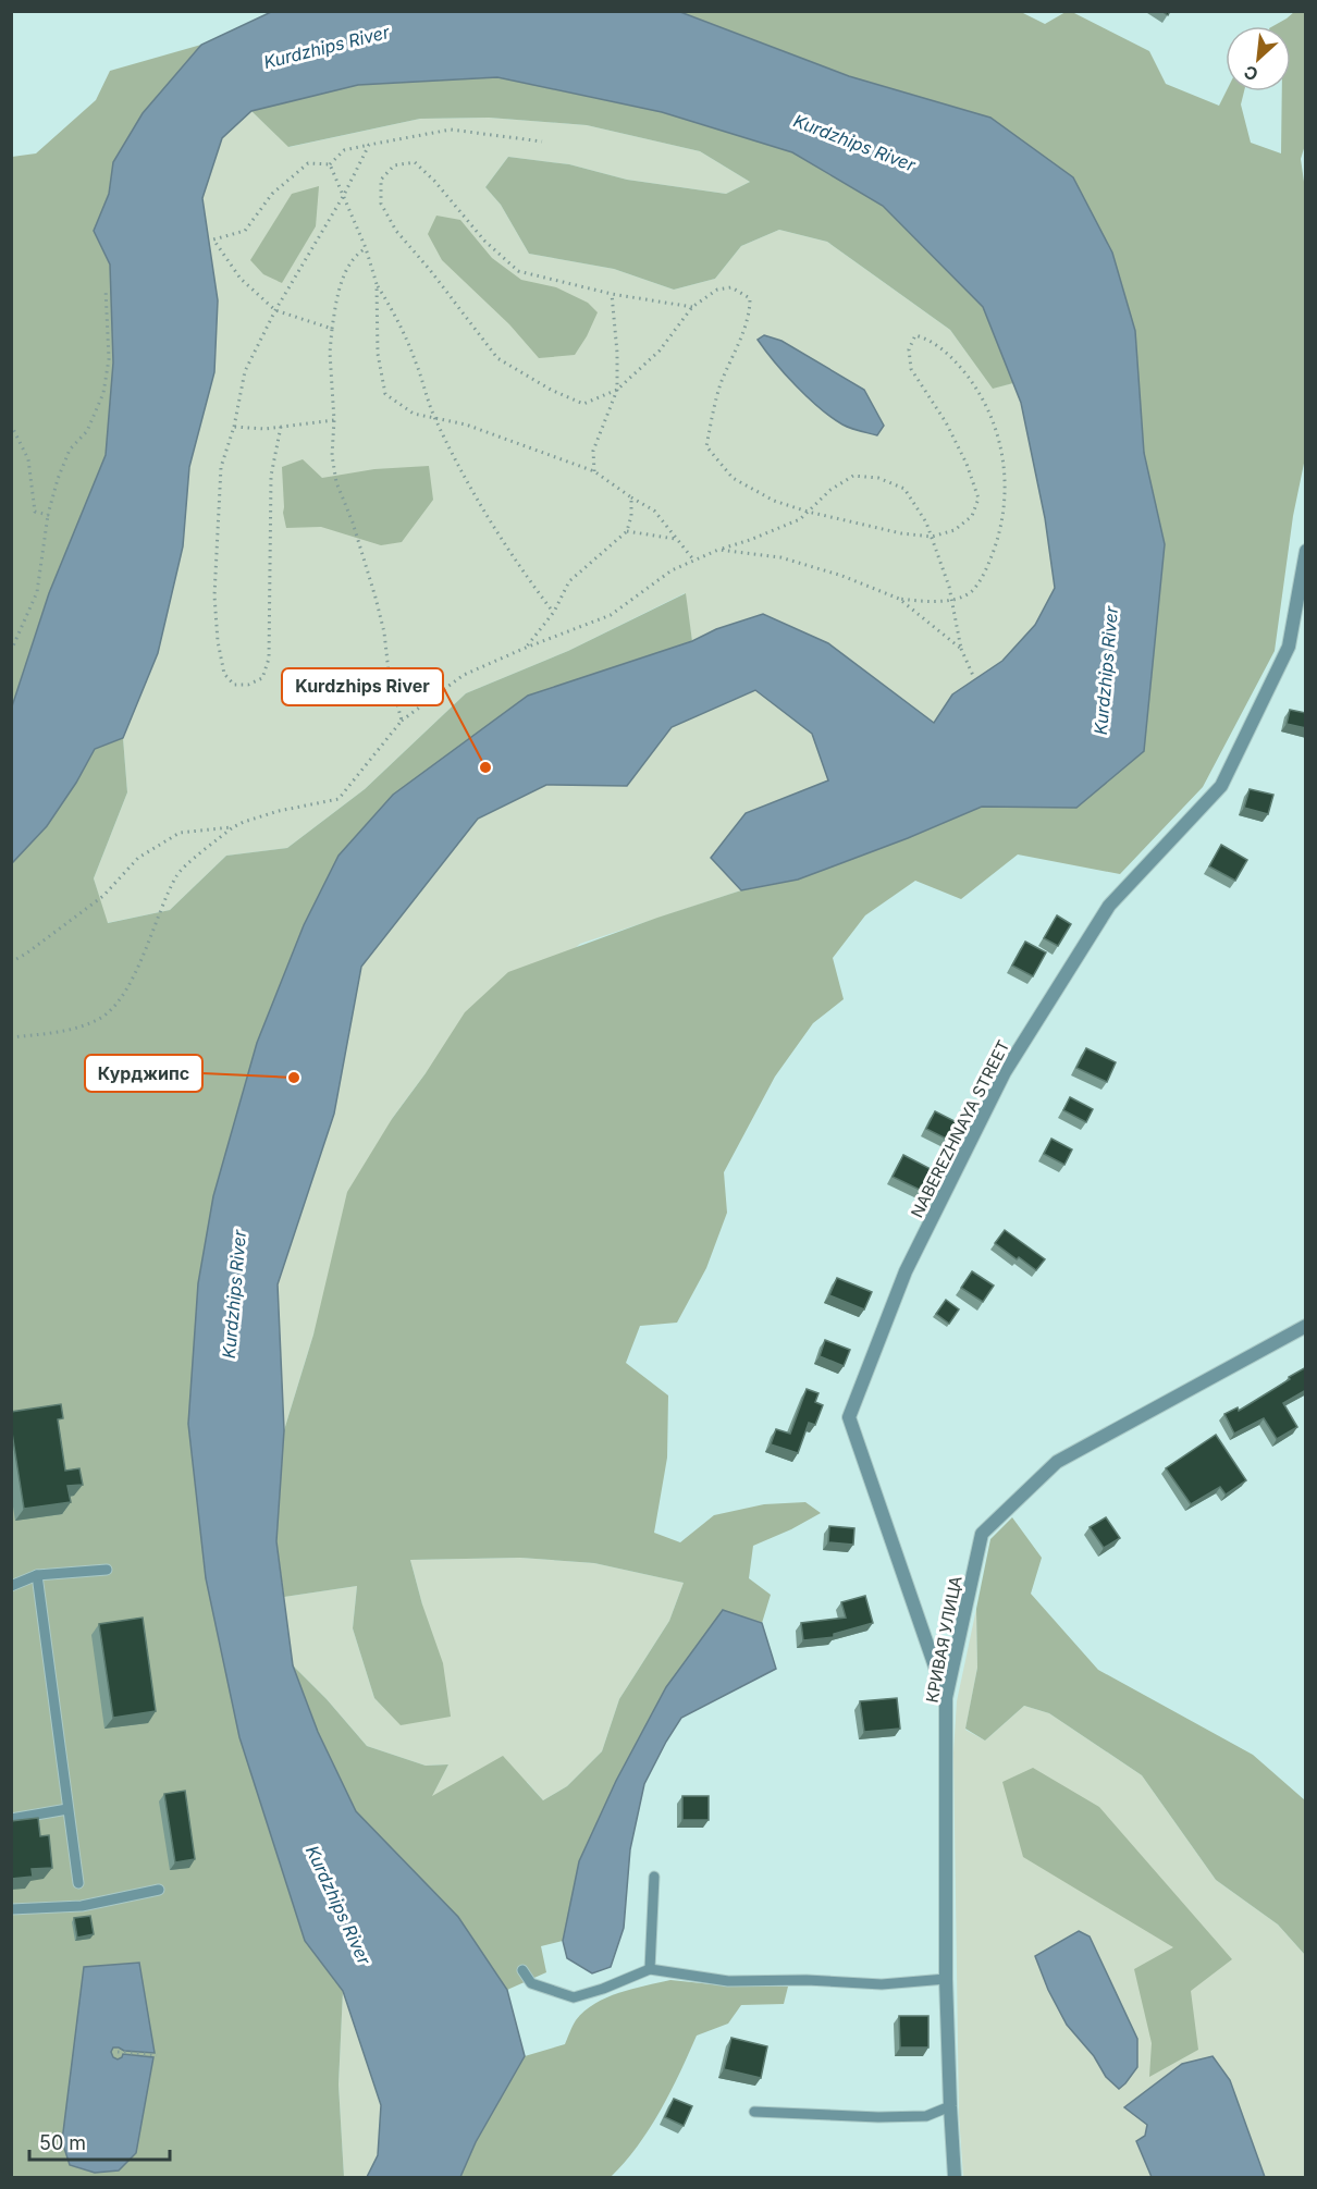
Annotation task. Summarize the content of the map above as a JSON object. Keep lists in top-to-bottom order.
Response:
{
  "streets": {
    "street": ["NABEREZHNAYA STREET", "КРИВАЯ УЛИЦА"]
  },
  "crossings": [
    ["NABEREZHNAYA STREET", "КРИВАЯ УЛИЦА"]
  ],
  "water": ["Kurdzhips River"],
  "places": ["Kurdzhips River", "Курджипс"],
  "scale_bar": "50 m",
  "north": "bottom left"
}
